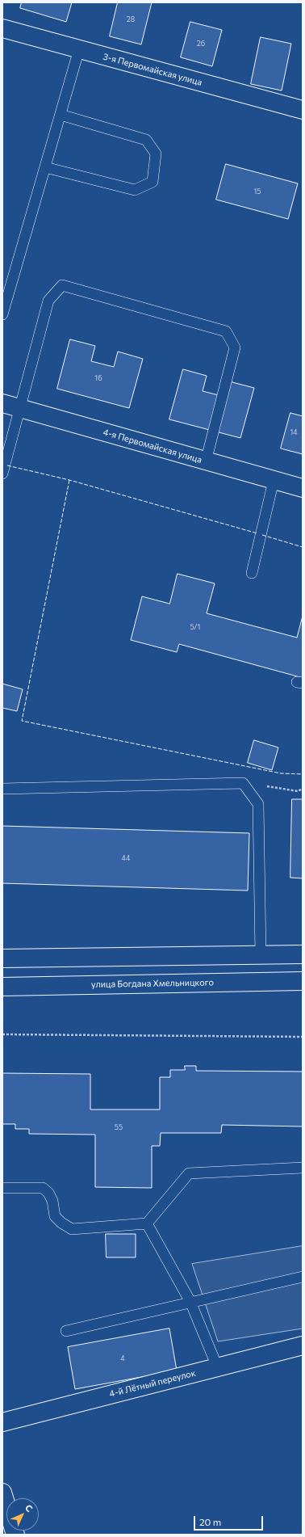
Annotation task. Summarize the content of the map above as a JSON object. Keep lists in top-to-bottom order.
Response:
{
  "streets": {
    "street": [
      "3-я Первомайская улица",
      "4-я Первомайская улица",
      "улица Богдана Хмельницкого",
      "4-й Лётный переулок"
    ]
  },
  "house_numbers": [
    "28",
    "26",
    "15",
    "16",
    "14",
    "5/1",
    "44",
    "55",
    "4"
  ],
  "scale_bar": "20 m",
  "north": "top right"
}
